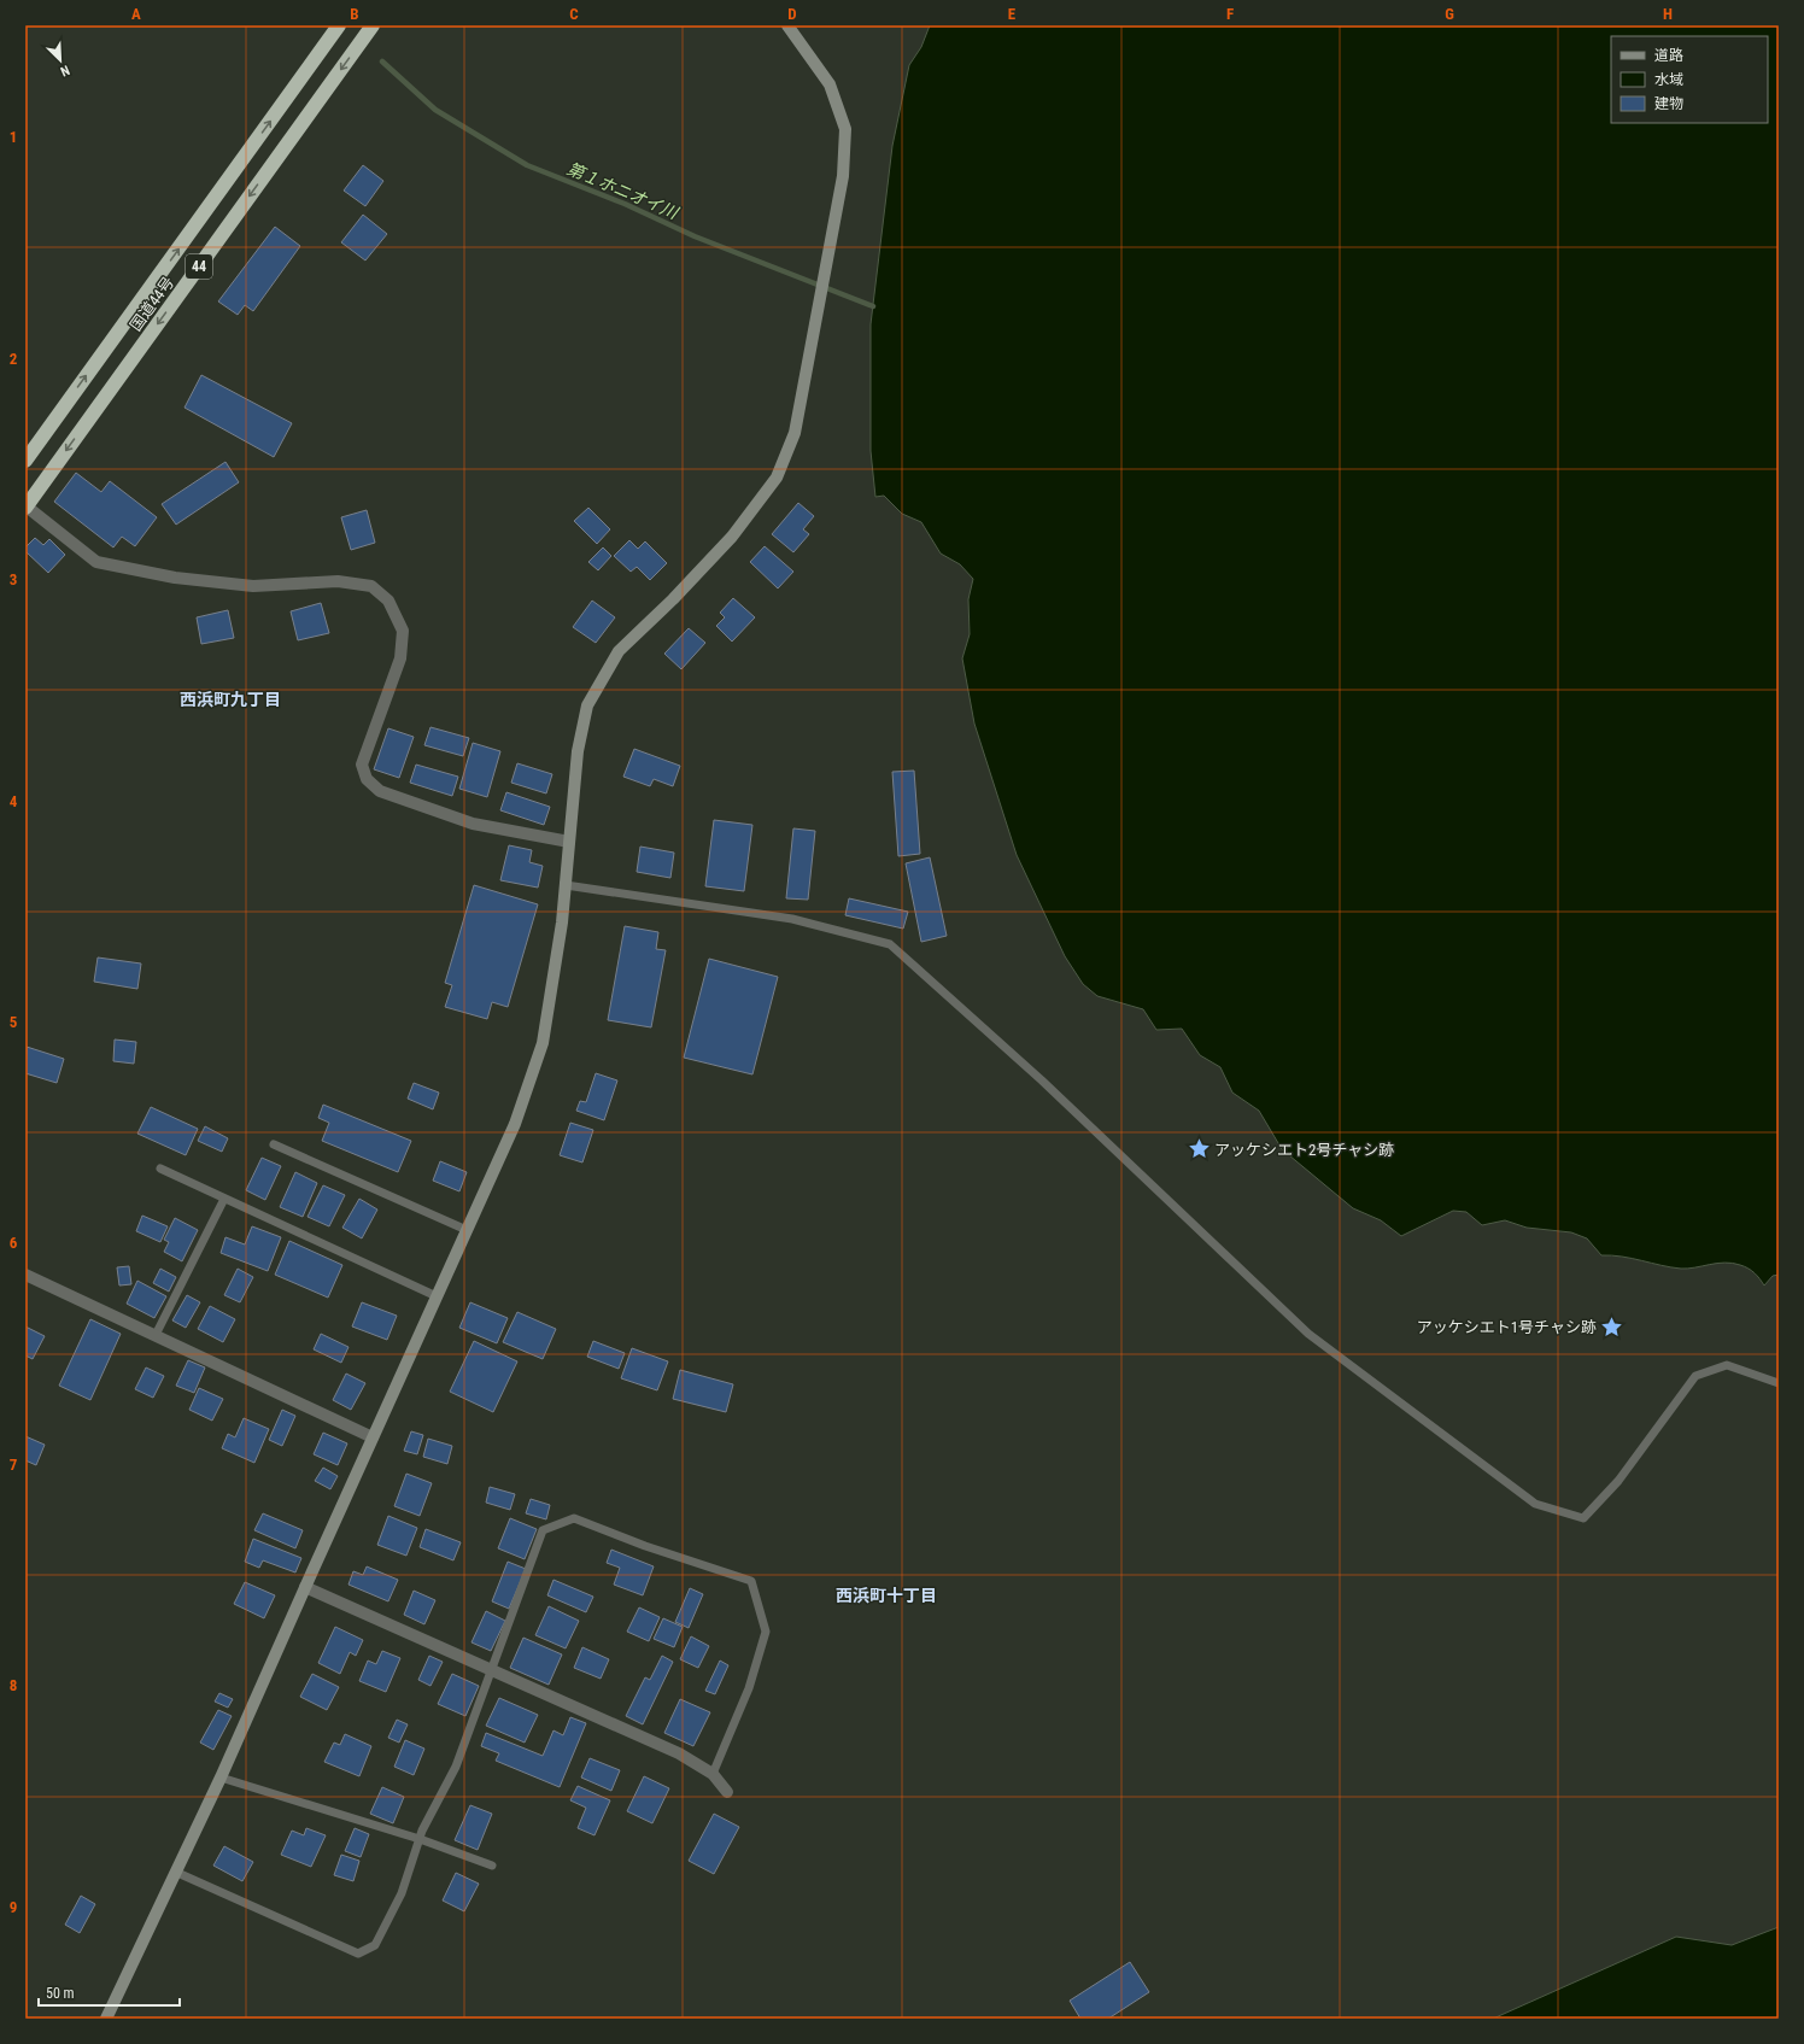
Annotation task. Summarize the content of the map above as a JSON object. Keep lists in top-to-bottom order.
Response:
{
  "streets": {
    "highway": ["44", "国道44号"]
  },
  "districts": ["西浜町九丁目", "西浜町十丁目"],
  "water": ["第１ホニオイ川"],
  "places": {
    "place": ["アッケシエト2号チャシ跡", "アッケシエト1号チャシ跡"]
  },
  "legend": ["道路", "水域", "建物"],
  "scale_bar": "50 m",
  "north": "bottom right",
  "grid": {
    "columns": [
      "A",
      "B",
      "C",
      "D",
      "E",
      "F",
      "G",
      "H"
    ],
    "rows": [
      "1",
      "2",
      "3",
      "4",
      "5",
      "6",
      "7",
      "8",
      "9"
    ]
  }
}
